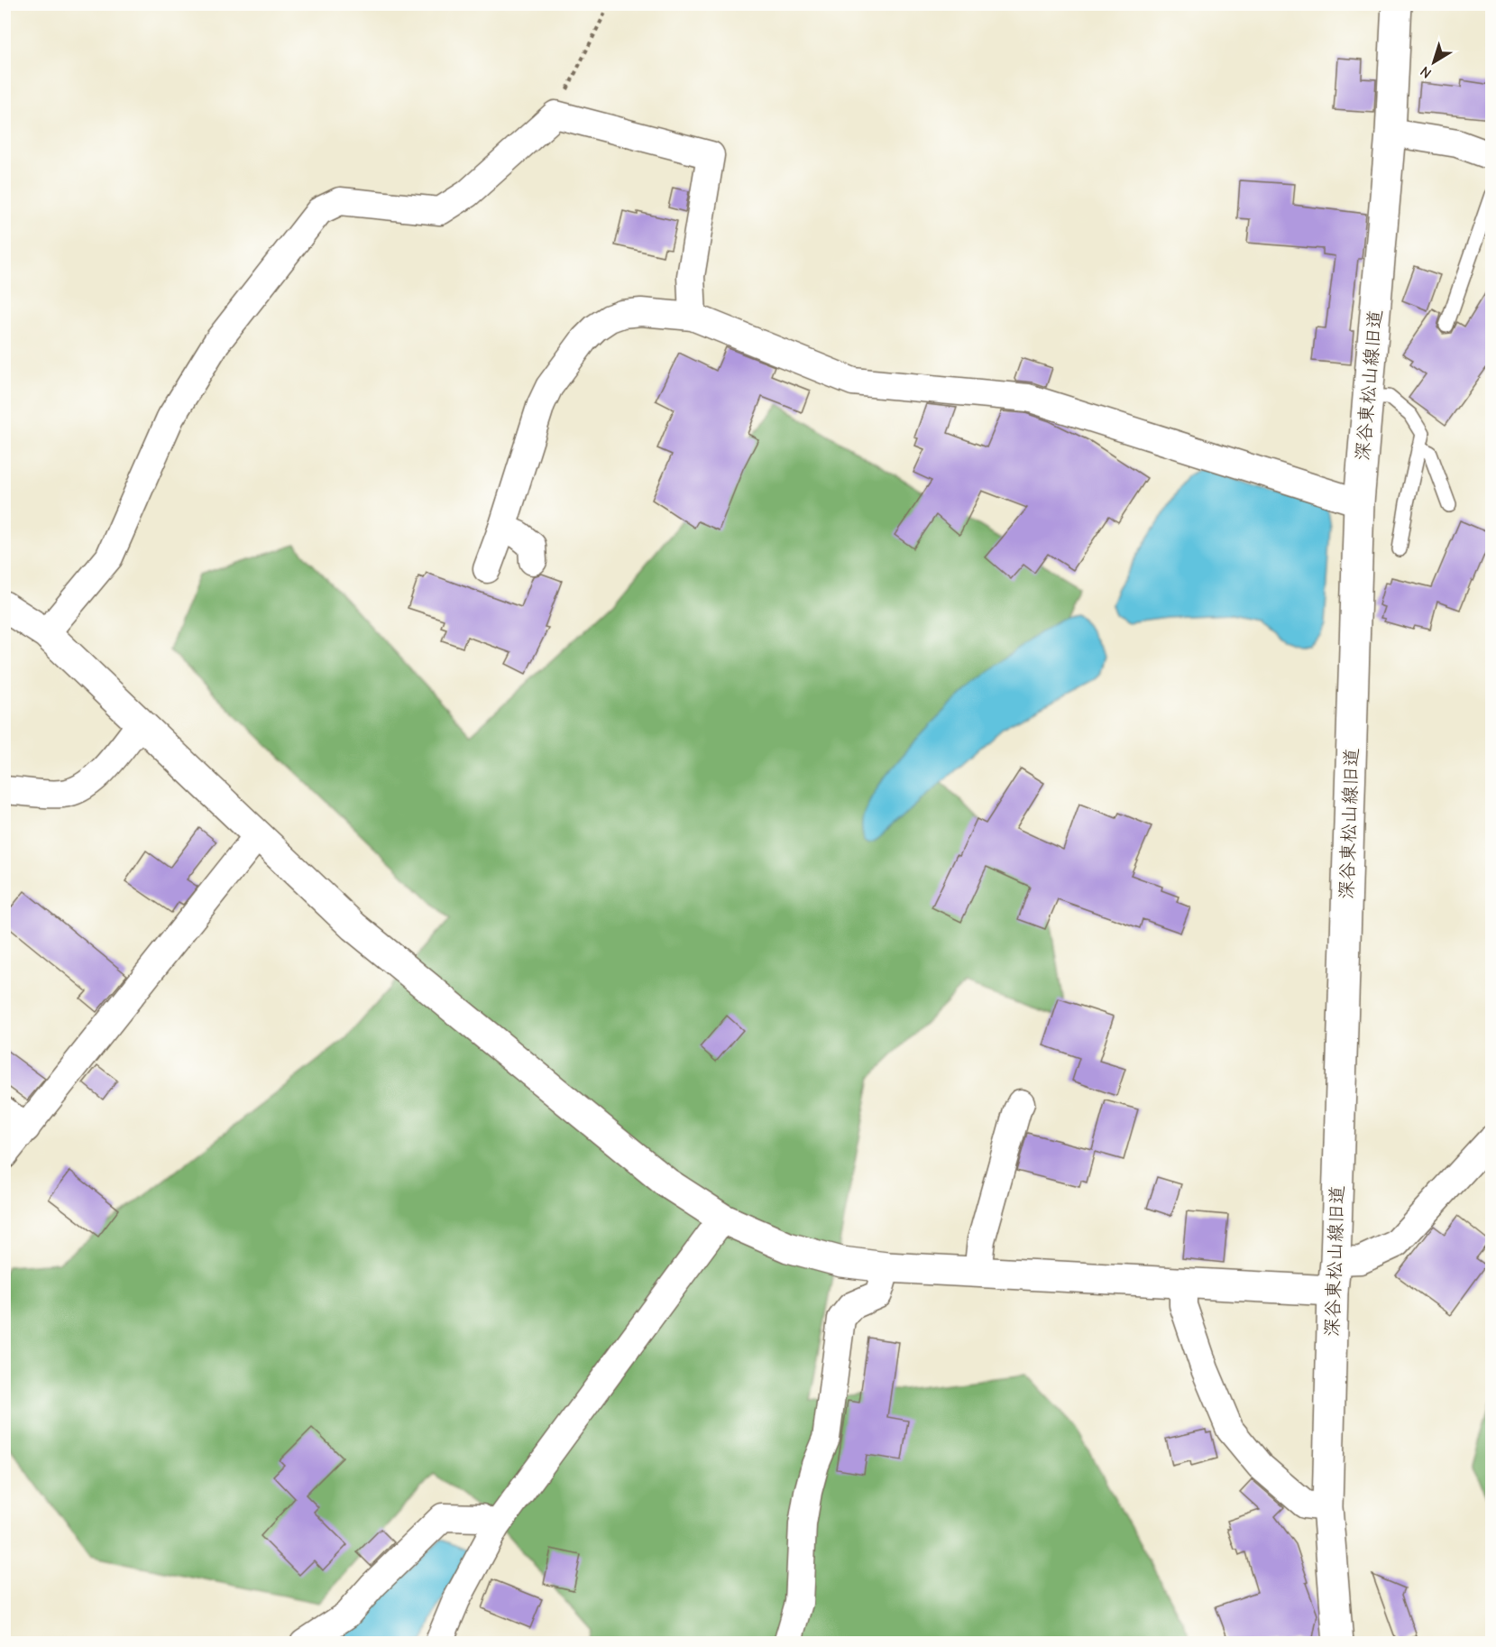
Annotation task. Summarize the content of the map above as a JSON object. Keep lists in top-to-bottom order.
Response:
{
  "streets": {
    "street": ["深谷東松山線旧道"]
  },
  "north": "bottom left"
}
